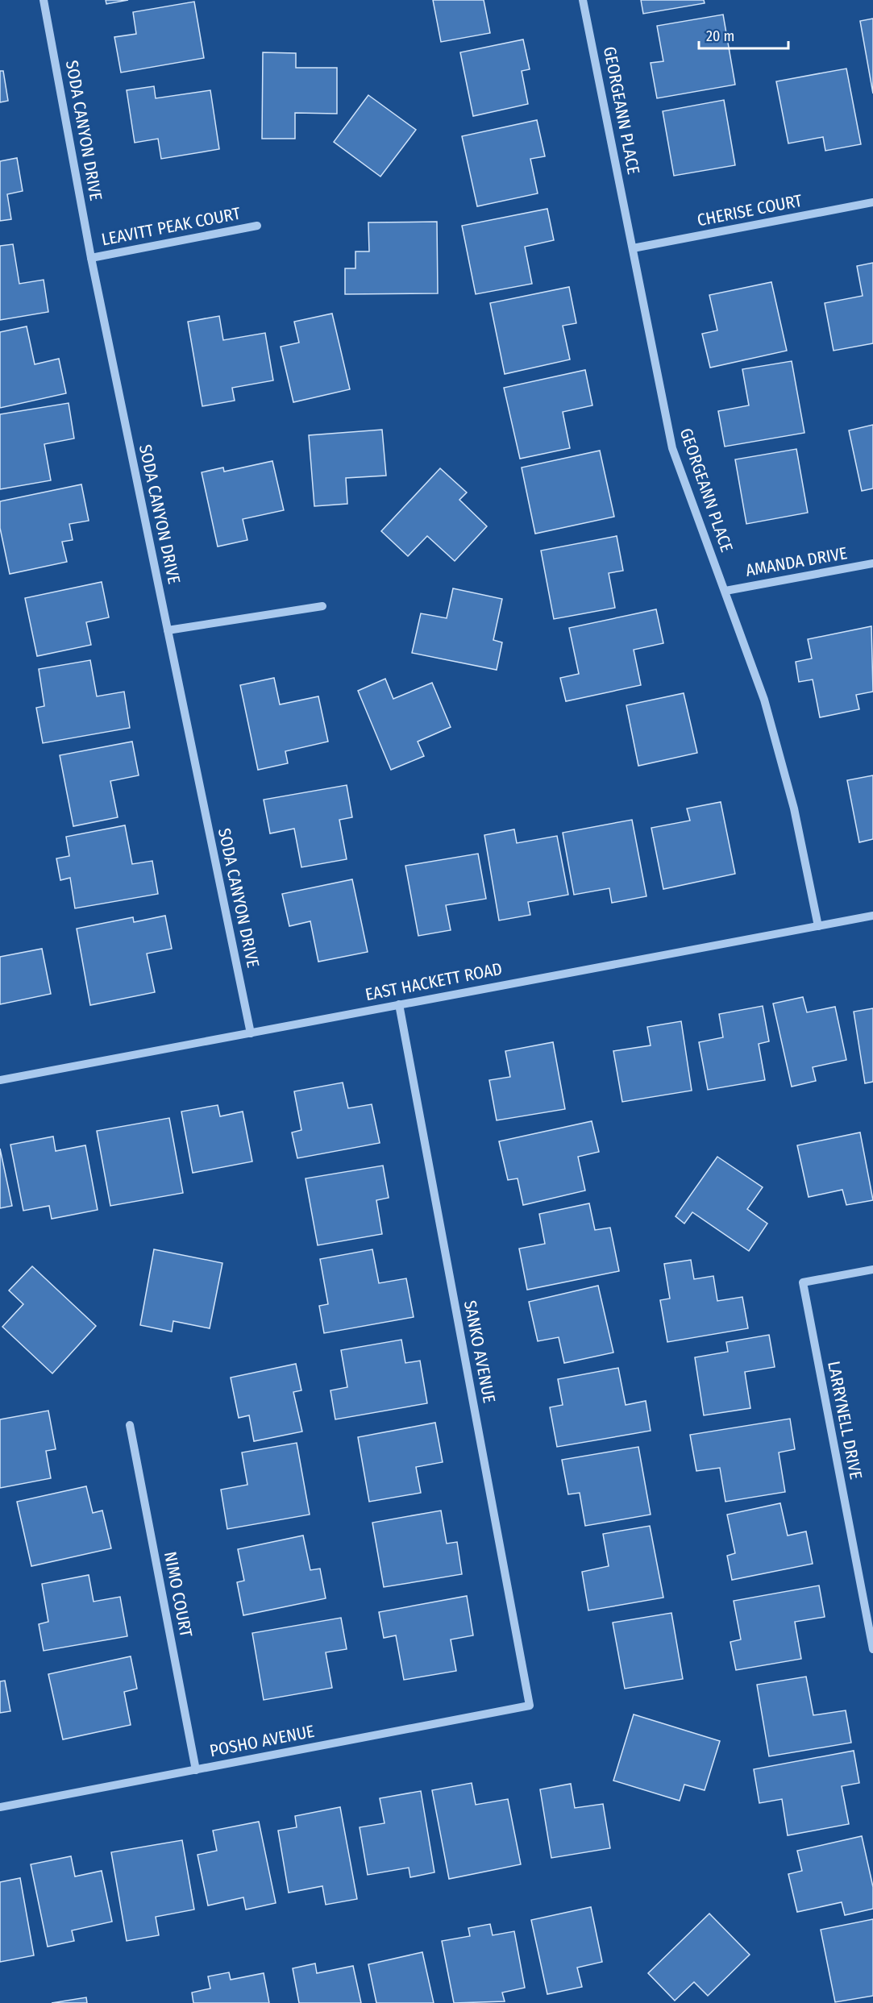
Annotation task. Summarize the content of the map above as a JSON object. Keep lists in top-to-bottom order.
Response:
{
  "streets": {
    "street": [
      "GEORGEANN PLACE",
      "SODA CANYON DRIVE",
      "CHERISE COURT",
      "LEAVITT PEAK COURT",
      "AMANDA DRIVE",
      "EAST HACKETT ROAD",
      "SANKO AVENUE",
      "LARRYNELL DRIVE",
      "NIMO COURT",
      "POSHO AVENUE"
    ]
  },
  "crossings": [
    ["GEORGEANN PLACE", "CHERISE COURT"],
    ["GEORGEANN PLACE", "AMANDA DRIVE"],
    ["GEORGEANN PLACE", "EAST HACKETT ROAD"],
    ["SODA CANYON DRIVE", "LEAVITT PEAK COURT"],
    ["SODA CANYON DRIVE", "EAST HACKETT ROAD"],
    ["EAST HACKETT ROAD", "SANKO AVENUE"],
    ["SANKO AVENUE", "POSHO AVENUE"],
    ["NIMO COURT", "POSHO AVENUE"]
  ],
  "scale_bar": "20 m"
}
